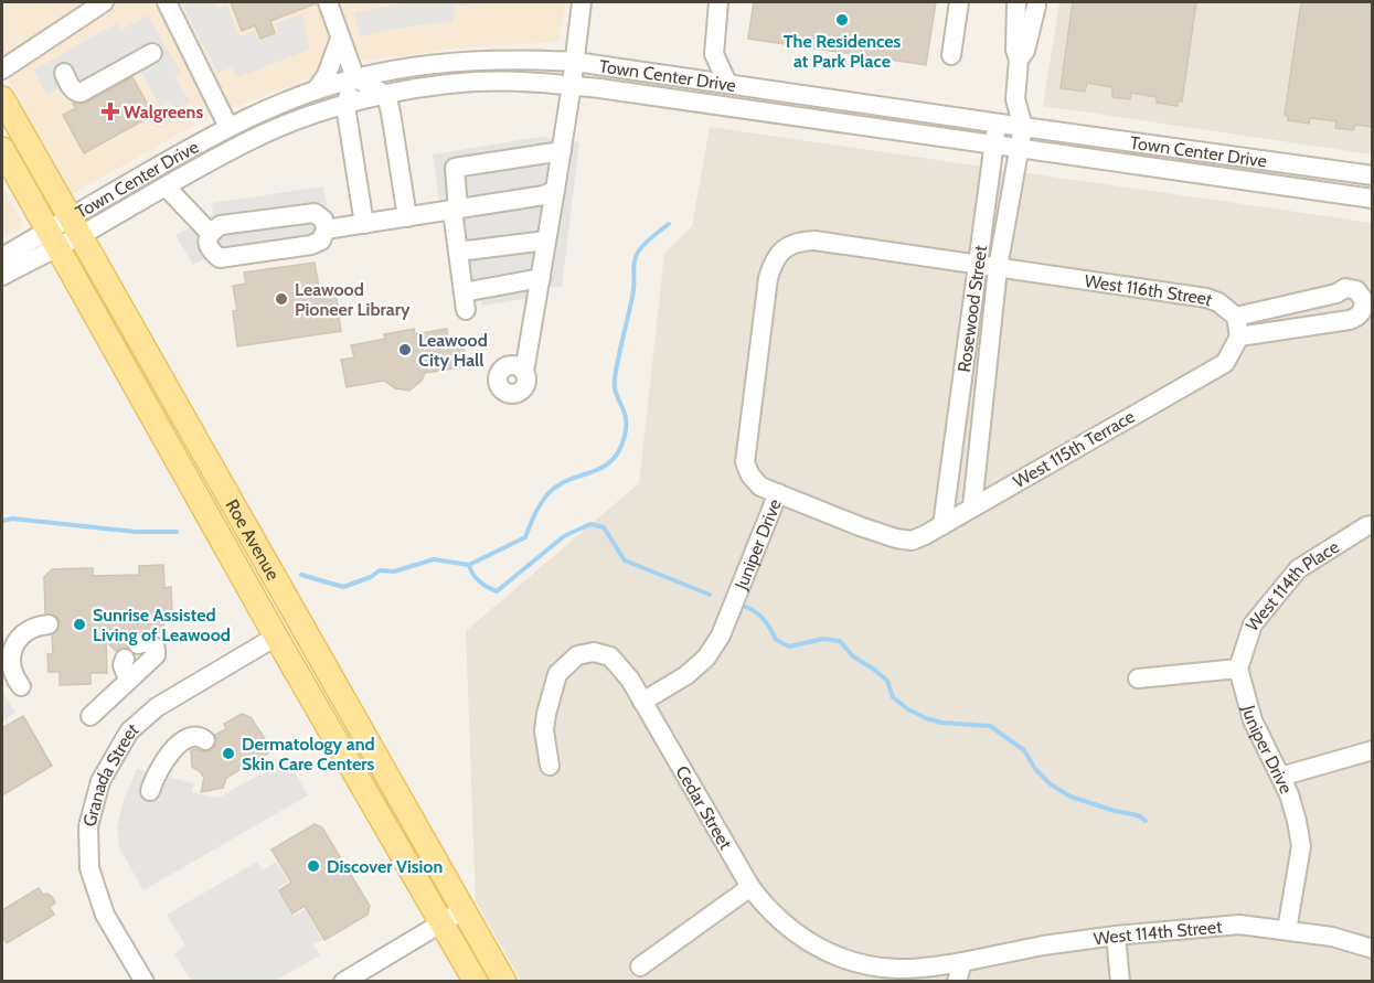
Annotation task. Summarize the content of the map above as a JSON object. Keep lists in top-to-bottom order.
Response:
{
  "streets": {
    "main road": ["Roe Avenue"],
    "street": [
      "Town Center Drive",
      "West 116th Street",
      "Rosewood Street",
      "West 115th Terrace",
      "Juniper Drive",
      "West 114th Place",
      "Granada Street",
      "Cedar Street",
      "West 114th Street"
    ]
  },
  "crossings": [
    ["Town Center Drive", "Rosewood Street"],
    ["Town Center Drive", "Roe Avenue"],
    ["West 116th Street", "Rosewood Street"],
    ["West 116th Street", "West 115th Terrace"],
    ["West 116th Street", "Juniper Drive"],
    ["Rosewood Street", "West 115th Terrace"],
    ["West 115th Terrace", "Juniper Drive"],
    ["Roe Avenue", "Granada Street"],
    ["Juniper Drive", "West 114th Place"],
    ["Juniper Drive", "Cedar Street"],
    ["Juniper Drive", "West 114th Street"],
    ["Cedar Street", "West 114th Street"]
  ],
  "places": {
    "other": [
      "The Residences at Park Place",
      "Leawood Pioneer Library",
      "Leawood City Hall",
      "Sunrise Assisted Living of Leawood",
      "Dermatology and Skin Care Centers",
      "Discover Vision"
    ],
    "health": ["Walgreens"]
  }
}
